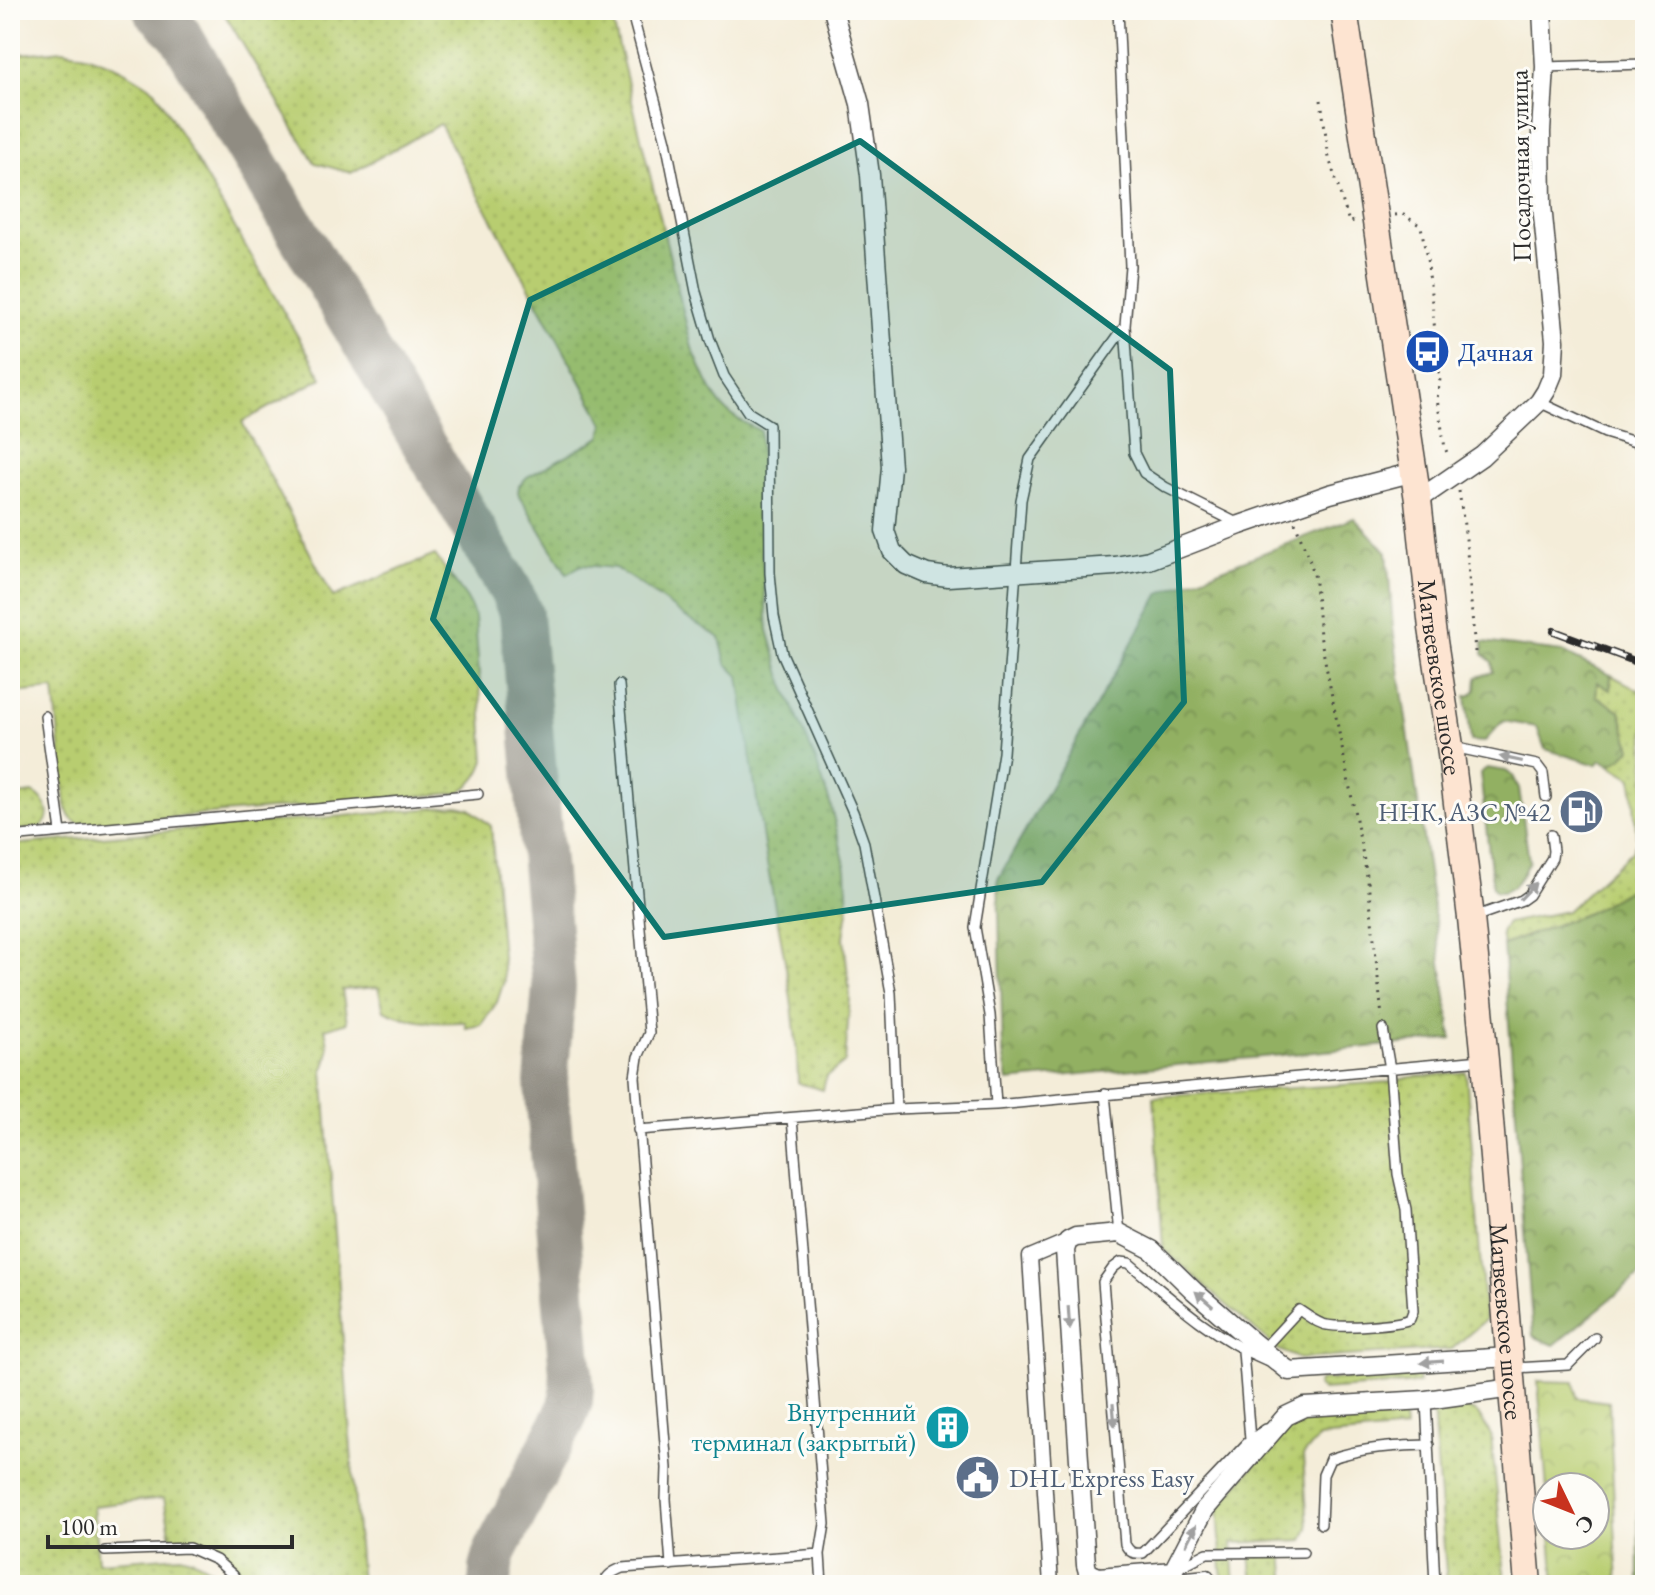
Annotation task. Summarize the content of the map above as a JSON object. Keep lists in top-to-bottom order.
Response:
{
  "streets": {
    "main road": ["Матвеевское шоссе"],
    "street": ["Посадочная улица"]
  },
  "crossings": [
    ["Посадочная улица", "Матвеевское шоссе"]
  ],
  "places": {
    "bus stop": ["Дачная"],
    "fuel station": ["ННК, АЗС №42"],
    "building": ["Внутренний терминал (закрытый)"],
    "public building": ["DHL Express Easy"]
  },
  "scale_bar": "100 m",
  "north": "bottom right"
}
